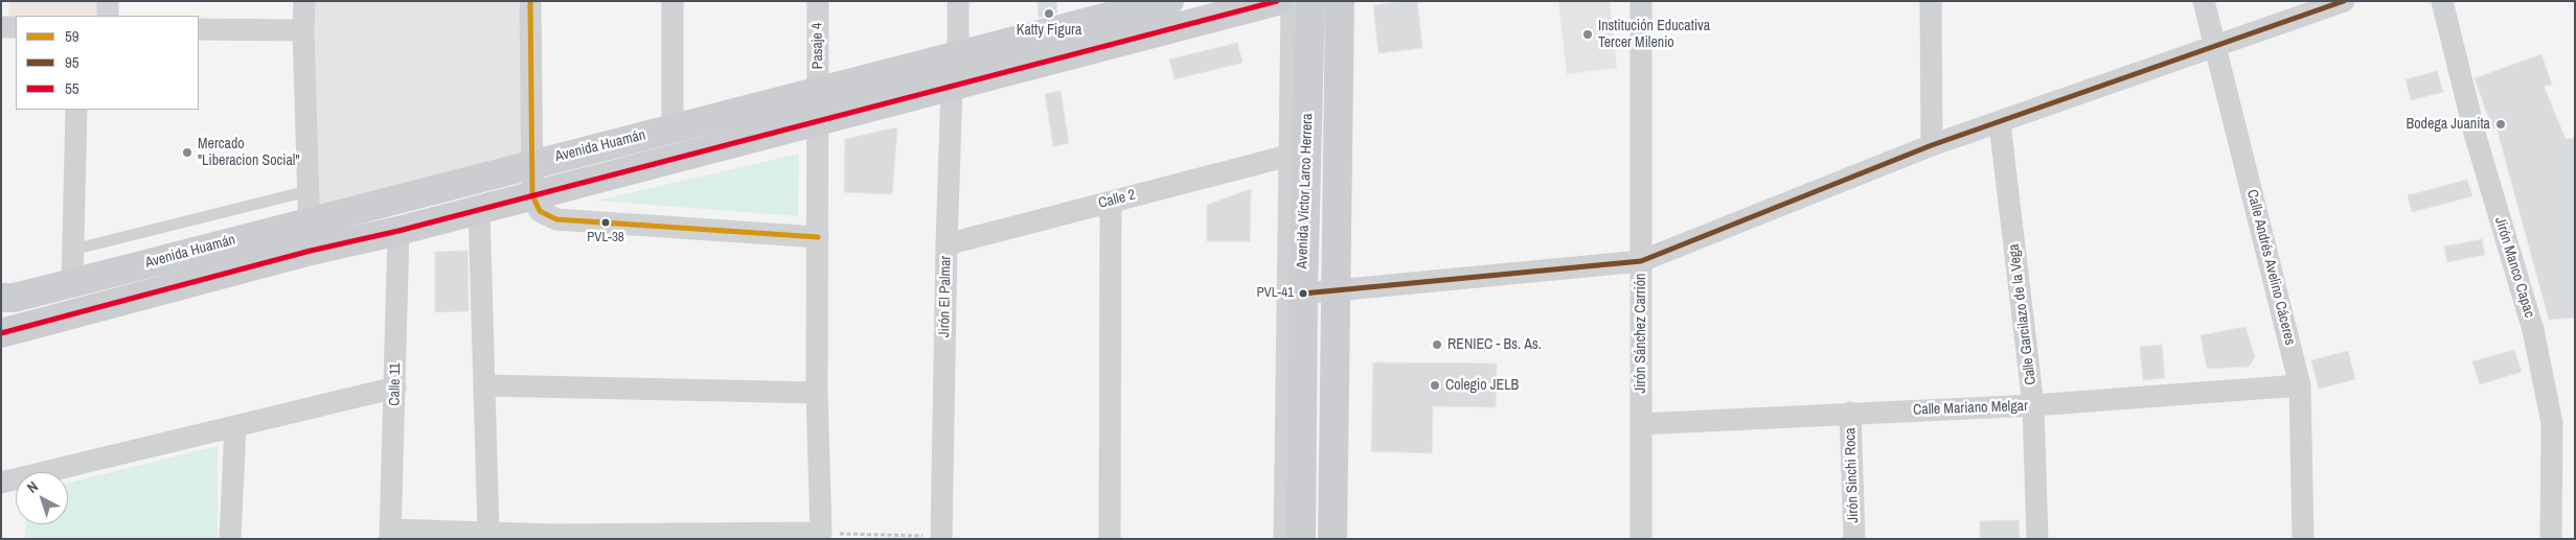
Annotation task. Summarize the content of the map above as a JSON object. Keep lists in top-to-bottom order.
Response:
{
  "streets": {
    "main road": ["Avenida Huamán", "Avenida Víctor Larco Herrera"],
    "street": [
      "Pasaje 4",
      "Calle 2",
      "Calle Andrés Avelino Cáceres",
      "Jirón Manco Capac",
      "Jirón El Palmar",
      "Calle Garcilazo de la Vega",
      "Jirón Sánchez Carrión",
      "Calle 11",
      "Calle Mariano Melgar",
      "Jirón Sinchi Roca"
    ]
  },
  "crossings": [
    ["Pasaje 4", "Avenida Huamán"],
    ["Avenida Huamán", "Jirón El Palmar"],
    ["Avenida Huamán", "Calle 11"],
    ["Avenida Víctor Larco Herrera", "Calle 2"],
    ["Calle 2", "Jirón El Palmar"],
    ["Calle Andrés Avelino Cáceres", "Calle Mariano Melgar"],
    ["Calle Garcilazo de la Vega", "Calle Mariano Melgar"],
    ["Jirón Sánchez Carrión", "Calle Mariano Melgar"],
    ["Calle Mariano Melgar", "Jirón Sinchi Roca"]
  ],
  "places": [
    "Katty Figura",
    "Institución Educativa Tercer Milenio",
    "Bodega Juanita",
    "Mercado \"Liberacion Social\"",
    "PVL-38",
    "PVL-41",
    "RENIEC - Bs. As.",
    "Colegio JELB"
  ],
  "lines": ["transit line 59", "transit line 95", "transit line 55"],
  "legend": ["59", "95", "55"],
  "north": "top left"
}
